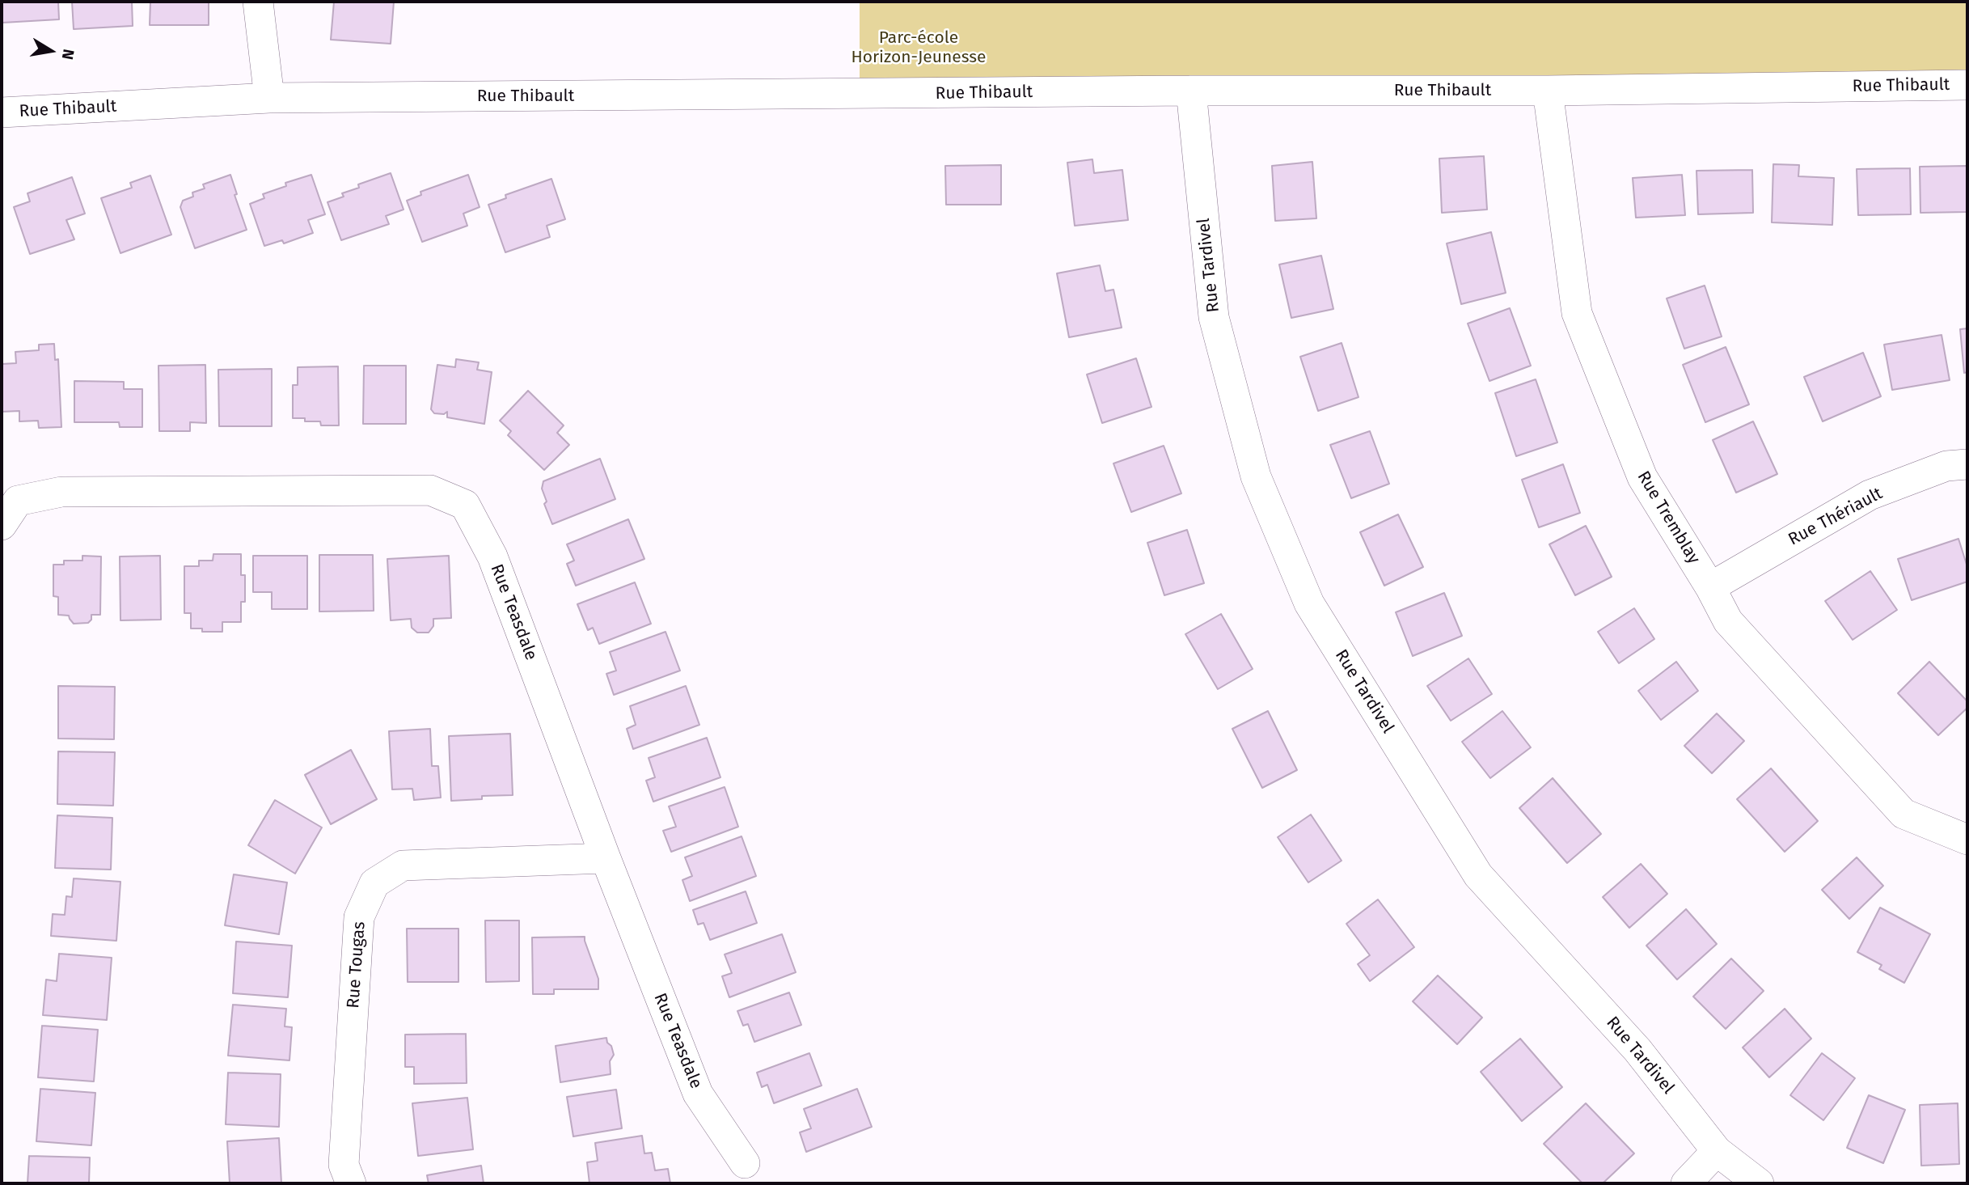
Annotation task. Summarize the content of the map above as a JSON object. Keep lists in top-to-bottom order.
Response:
{
  "streets": {
    "street": [
      "Rue Thibault",
      "Rue Tardivel",
      "Rue Thériault",
      "Rue Tremblay",
      "Rue Teasdale",
      "Rue Tougas"
    ]
  },
  "crossings": [
    ["Rue Thibault", "Rue Tardivel"],
    ["Rue Thibault", "Rue Tremblay"],
    ["Rue Thériault", "Rue Tremblay"],
    ["Rue Teasdale", "Rue Tougas"]
  ],
  "parks": ["Parc-école Horizon-Jeunesse"],
  "north": "right"
}
